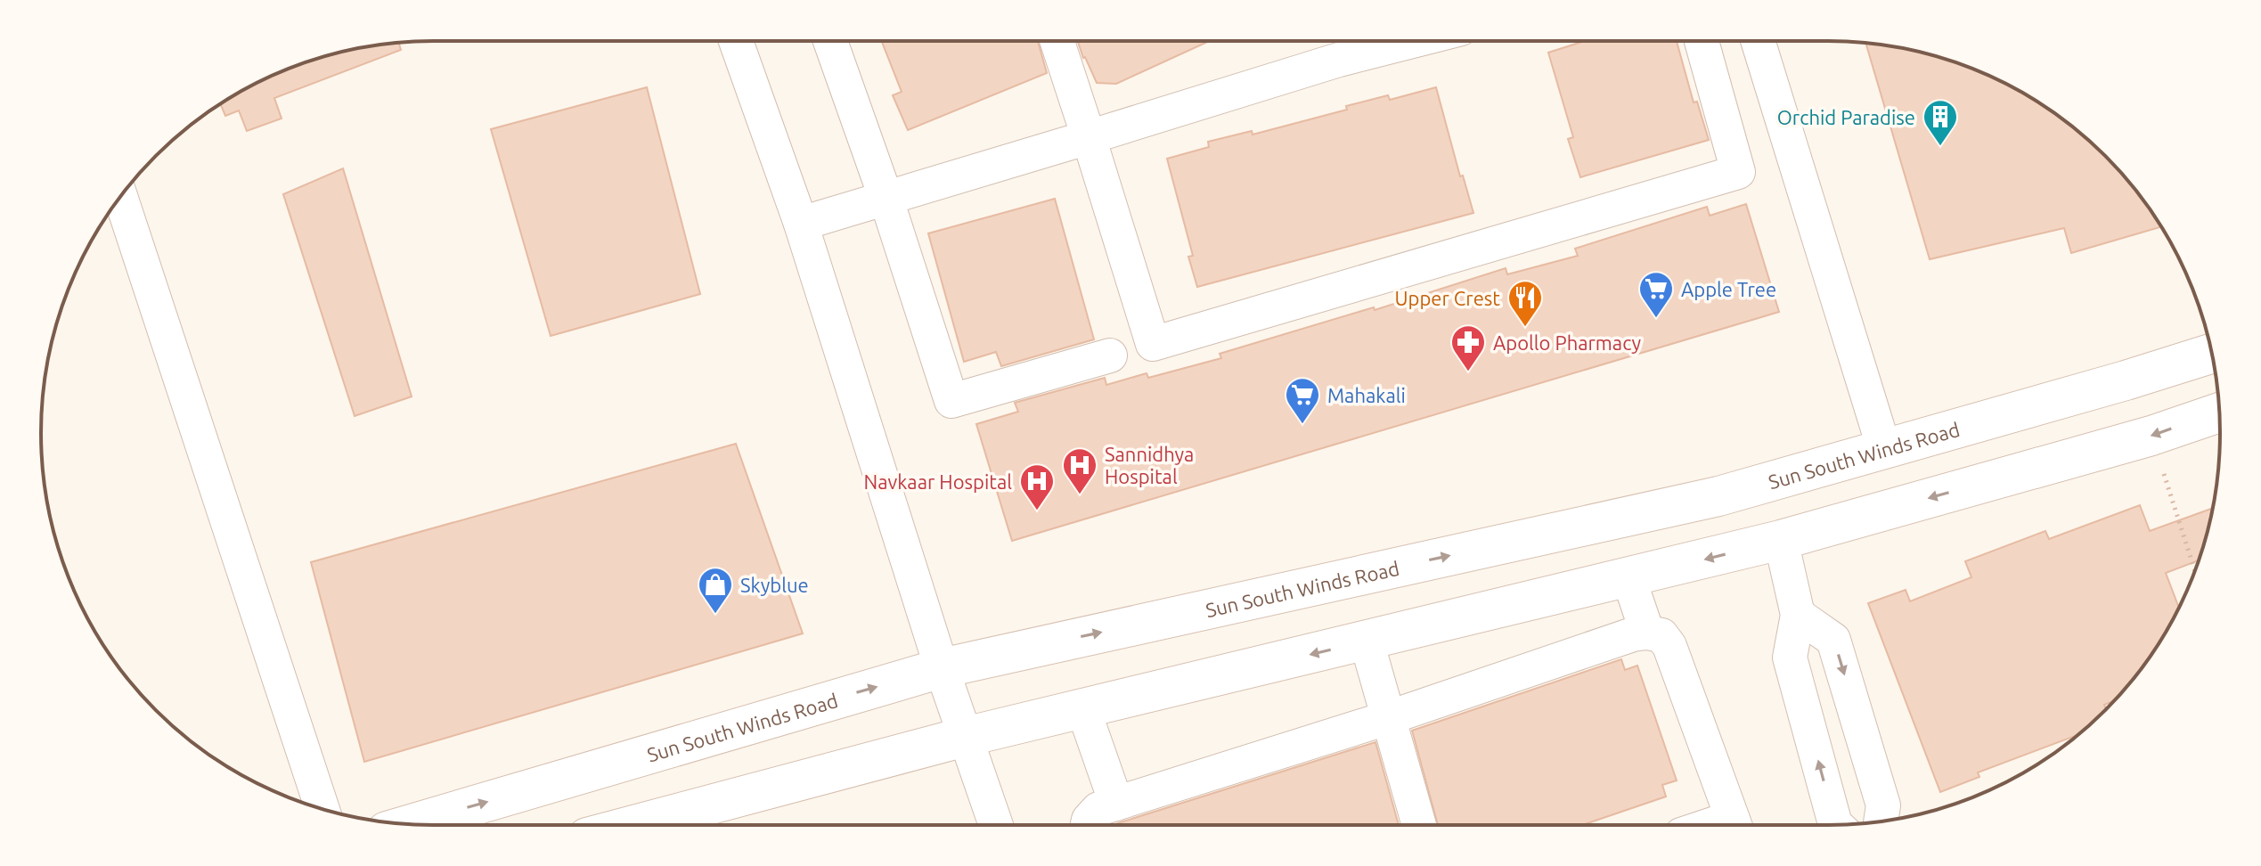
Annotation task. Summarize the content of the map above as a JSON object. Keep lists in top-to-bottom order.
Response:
{
  "streets": {
    "street": ["Sun South Winds Road"]
  },
  "places": {
    "building": ["Orchid Paradise"],
    "supermarket": ["Apple Tree", "Mahakali"],
    "restaurant": ["Upper Crest"],
    "pharmacy": ["Apollo Pharmacy"],
    "hospital": ["Sannidhya Hospital", "Navkaar Hospital"],
    "shop": ["Skyblue"]
  }
}
